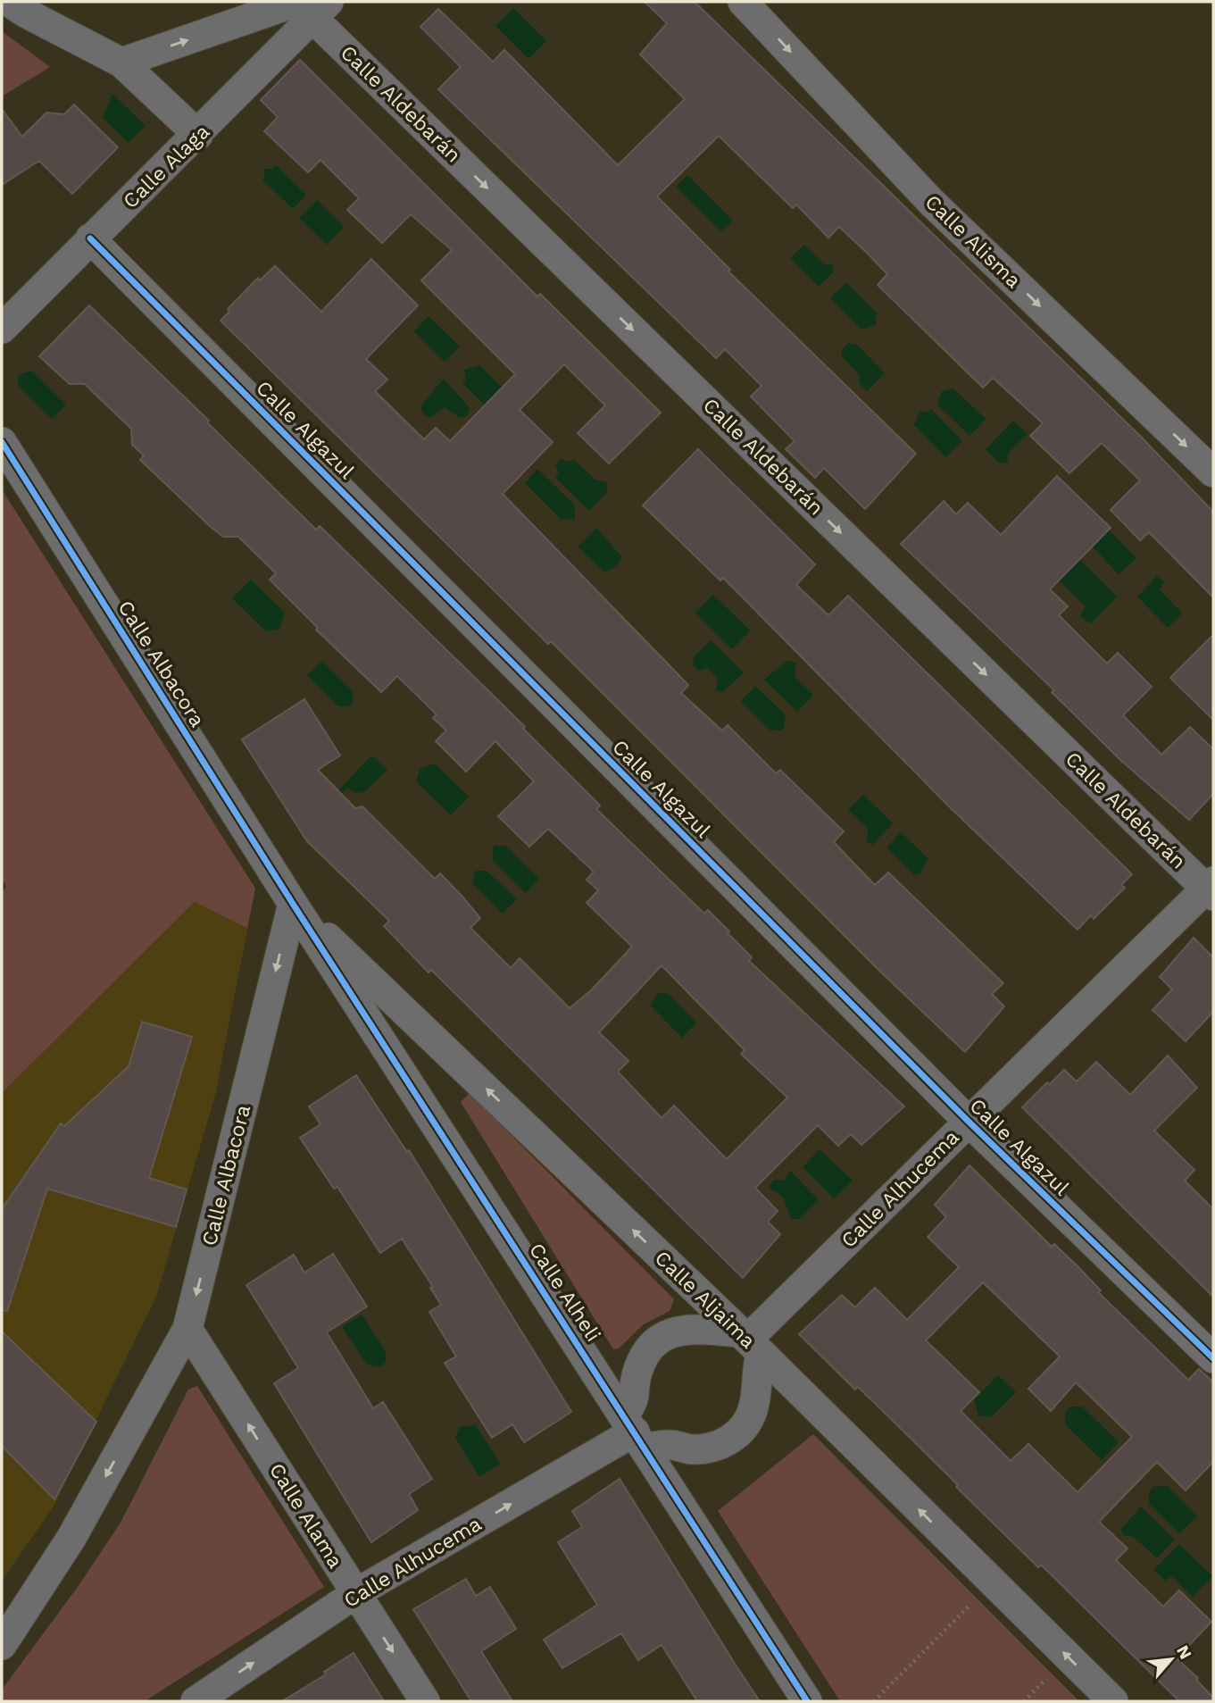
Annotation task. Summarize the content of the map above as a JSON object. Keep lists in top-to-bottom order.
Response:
{
  "streets": {
    "street": [
      "Calle Aldebarán",
      "Calle Alaga",
      "Calle Alisma",
      "Calle Algazul",
      "Calle Albacora",
      "Calle Alhucema",
      "Calle Alheli",
      "Calle Aljaima",
      "Calle Alama"
    ]
  },
  "crossings": [
    ["Calle Aldebarán", "Calle Alaga"],
    ["Calle Aldebarán", "Calle Alhucema"],
    ["Calle Alaga", "Calle Algazul"],
    ["Calle Algazul", "Calle Alhucema"],
    ["Calle Albacora", "Calle Alheli"],
    ["Calle Albacora", "Calle Aljaima"],
    ["Calle Albacora", "Calle Alama"],
    ["Calle Alhucema", "Calle Alheli"],
    ["Calle Alhucema", "Calle Aljaima"],
    ["Calle Alhucema", "Calle Alama"],
    ["Calle Alheli", "Calle Aljaima"]
  ],
  "one_way": [
    "Calle Aldebarán",
    "Calle Alisma",
    "Calle Albacora",
    "Calle Alhucema",
    "Calle Aljaima"
  ],
  "north": "top right"
}
